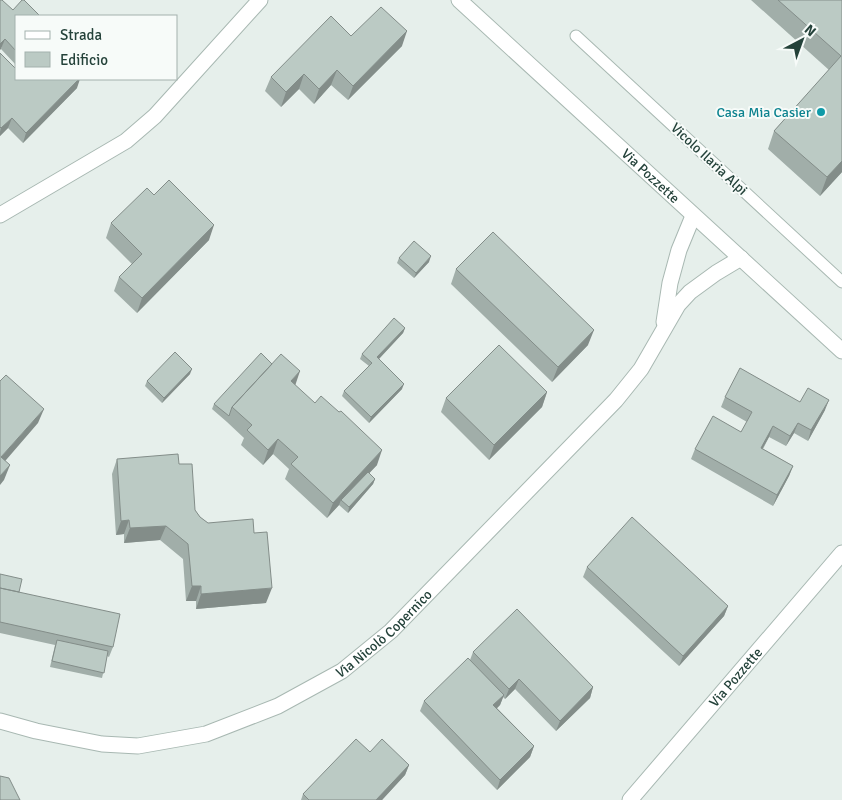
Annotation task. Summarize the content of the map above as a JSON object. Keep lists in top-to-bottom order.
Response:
{
  "streets": {
    "street": ["Via Pozzette", "Via Nicolò Copernico"],
    "lane": ["Vicolo Ilaria Alpi"]
  },
  "crossings": [
    ["Via Pozzette", "Via Nicolò Copernico"]
  ],
  "places": ["Casa Mia Casier"],
  "legend": ["Strada", "Edificio"],
  "north": "top right"
}
